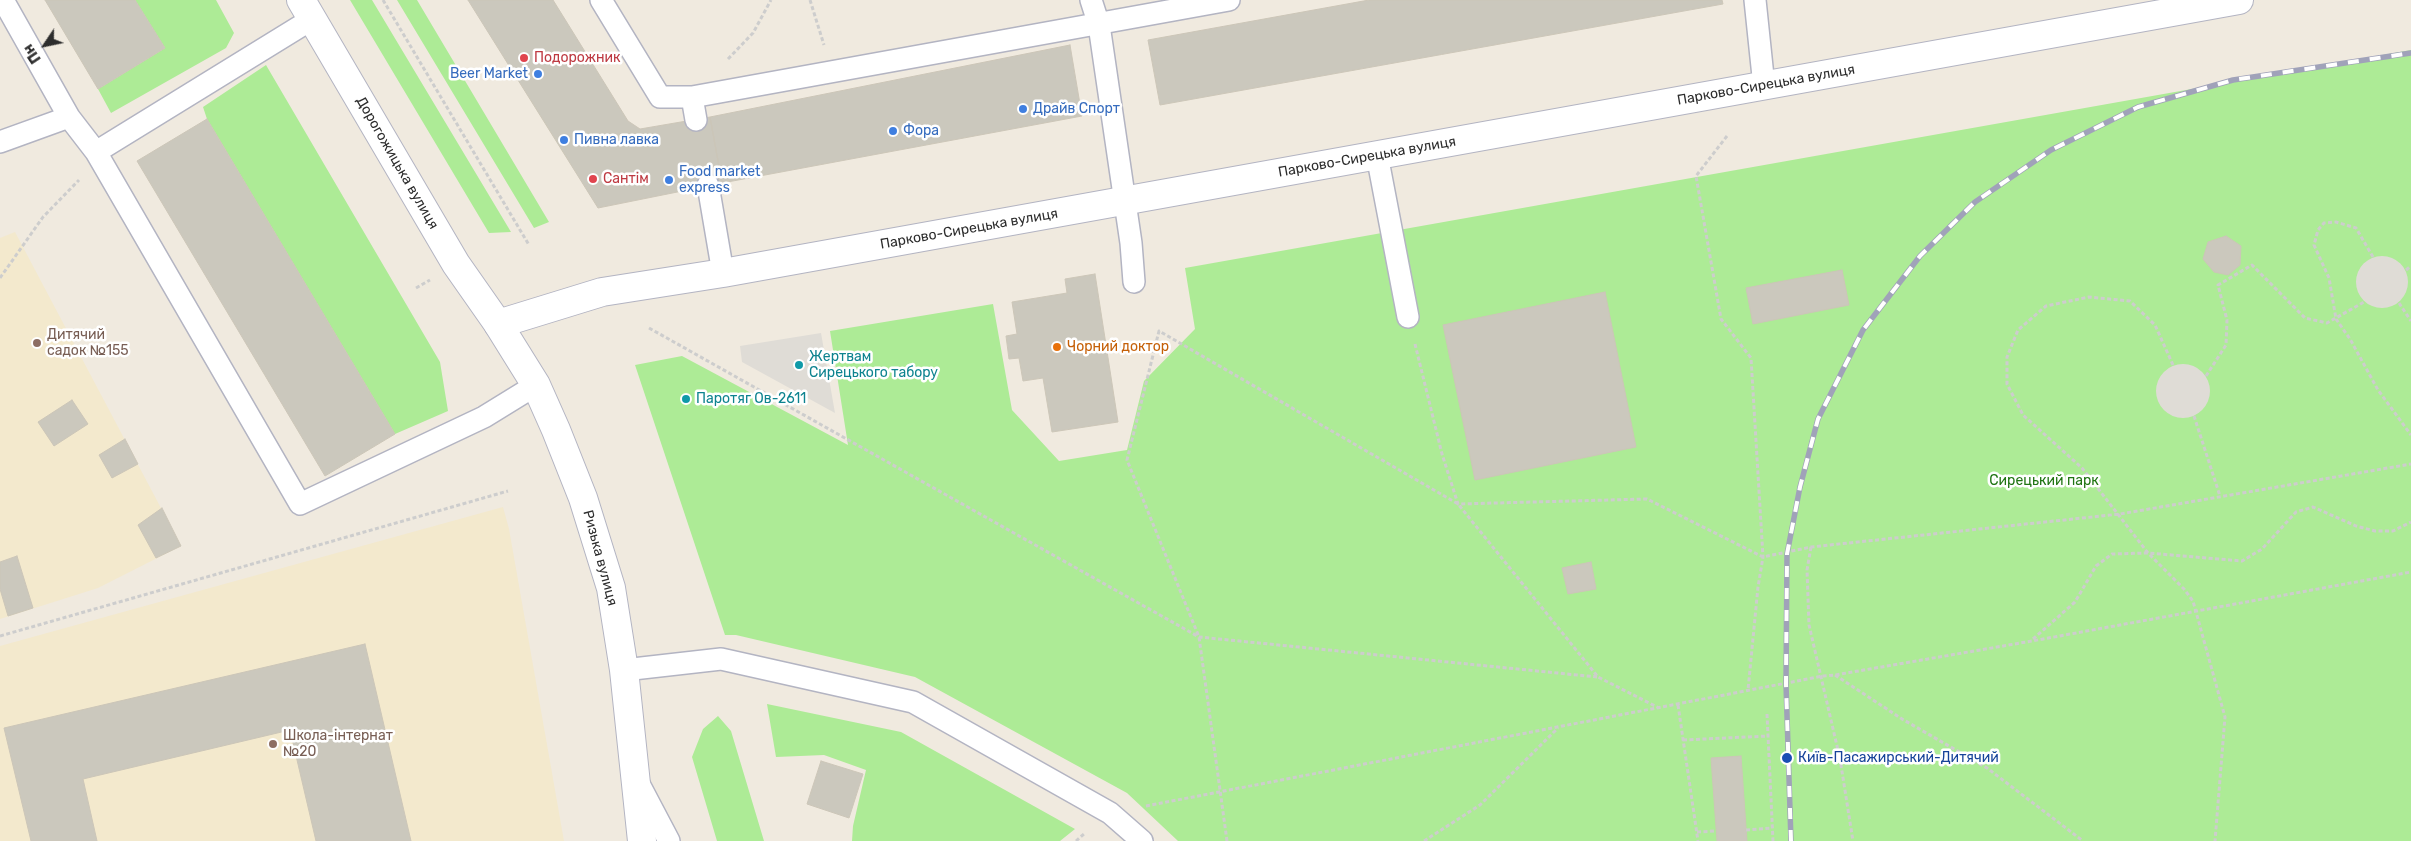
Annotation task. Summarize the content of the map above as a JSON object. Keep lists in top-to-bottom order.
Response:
{
  "streets": {
    "street": ["Парково-Сирецька вулиця", "Дорогожицька вулиця", "Ризька вулиця"]
  },
  "crossings": [
    ["Парково-Сирецька вулиця", "Дорогожицька вулиця"],
    ["Парково-Сирецька вулиця", "Ризька вулиця"],
    ["Дорогожицька вулиця", "Ризька вулиця"]
  ],
  "parks": ["Сирецький парк"],
  "places": [
    "Подорожник",
    "Beer Market",
    "Драйв Спорт",
    "Фора",
    "Пивна лавка",
    "Сантім",
    "Food market express",
    "Дитячий садок №155",
    "Чорний доктор",
    "Жертвам Сирецького табору",
    "Паротяг Ов-2611",
    "Школа-інтернат №20",
    "Київ-Пасажирський-Дитячий"
  ],
  "north": "bottom left"
}
